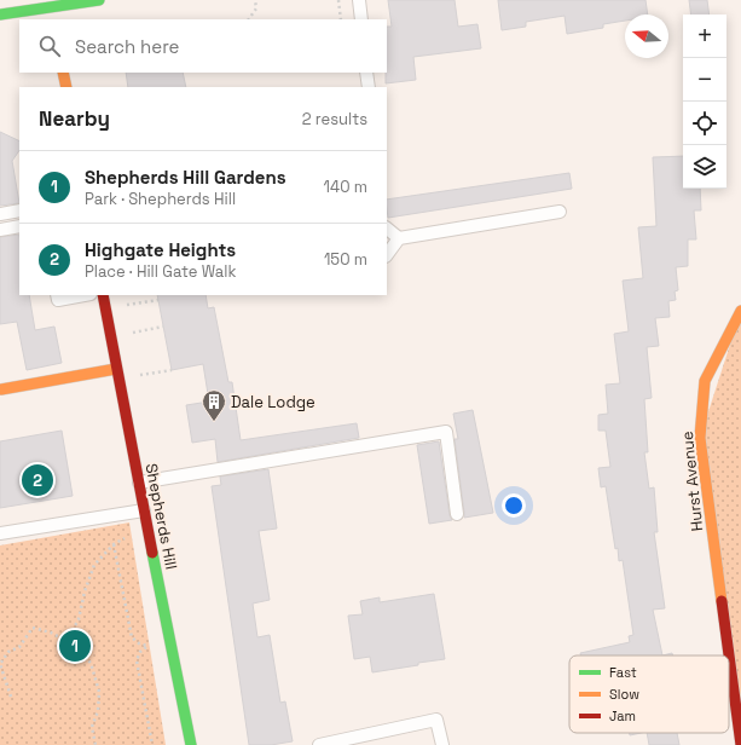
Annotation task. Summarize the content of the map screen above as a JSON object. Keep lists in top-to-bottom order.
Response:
{
  "streets": {
    "street": ["Hurst Avenue", "Shepherds Hill"]
  },
  "places": {
    "building": ["Dale Lodge"]
  },
  "legend": ["Fast", "Slow", "Jam"],
  "north": "left",
  "page": {
    "map_buttons": ["+", "−"],
    "search": "Search here",
    "heading": ["Nearby", "2 results"],
    "list": [
      {
        "mark": "1",
        "name": "Shepherds Hill Gardens",
        "note": "Park · Shepherds Hill",
        "value": "140 m"
      },
      {
        "mark": "2",
        "name": "Highgate Heights",
        "note": "Place · Hill Gate Walk",
        "value": "150 m"
      }
    ],
    "pins": ["2", "1"]
  }
}
